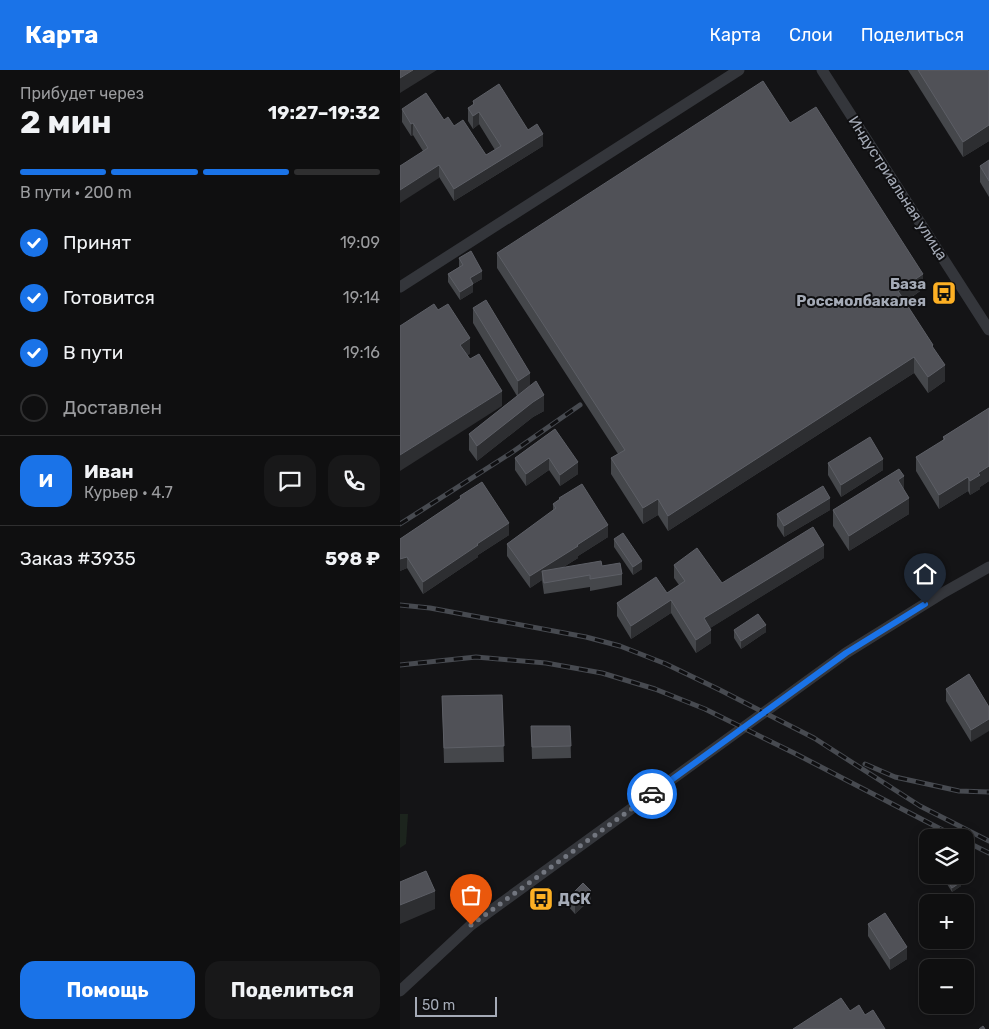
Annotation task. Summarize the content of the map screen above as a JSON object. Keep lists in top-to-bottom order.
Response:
{
  "streets": {
    "street": ["Индустриальная улица"]
  },
  "places": {
    "bus stop": ["База Россмолбакалея", "ДСК"]
  },
  "scale_bar": "50 m",
  "page": {
    "header": "Карта",
    "nav": ["Карта", "Слои", "Поделиться"],
    "heading": ["2 мин", "Прибудет через", "19:27–19:32"],
    "panel": [
      "Иван",
      "Курьер · 4.7",
      "Заказ #3935",
      "598 ₽"
    ],
    "bar": "В пути · 200 m",
    "list": [
      ["Принят", "19:09"],
      ["Готовится", "19:14"],
      ["В пути", "19:16"],
      "Доставлен"
    ],
    "round": "И",
    "map_buttons": ["+", "−"],
    "buttons": ["Помощь", "Поделиться"],
    "scale": "50 m"
  }
}
